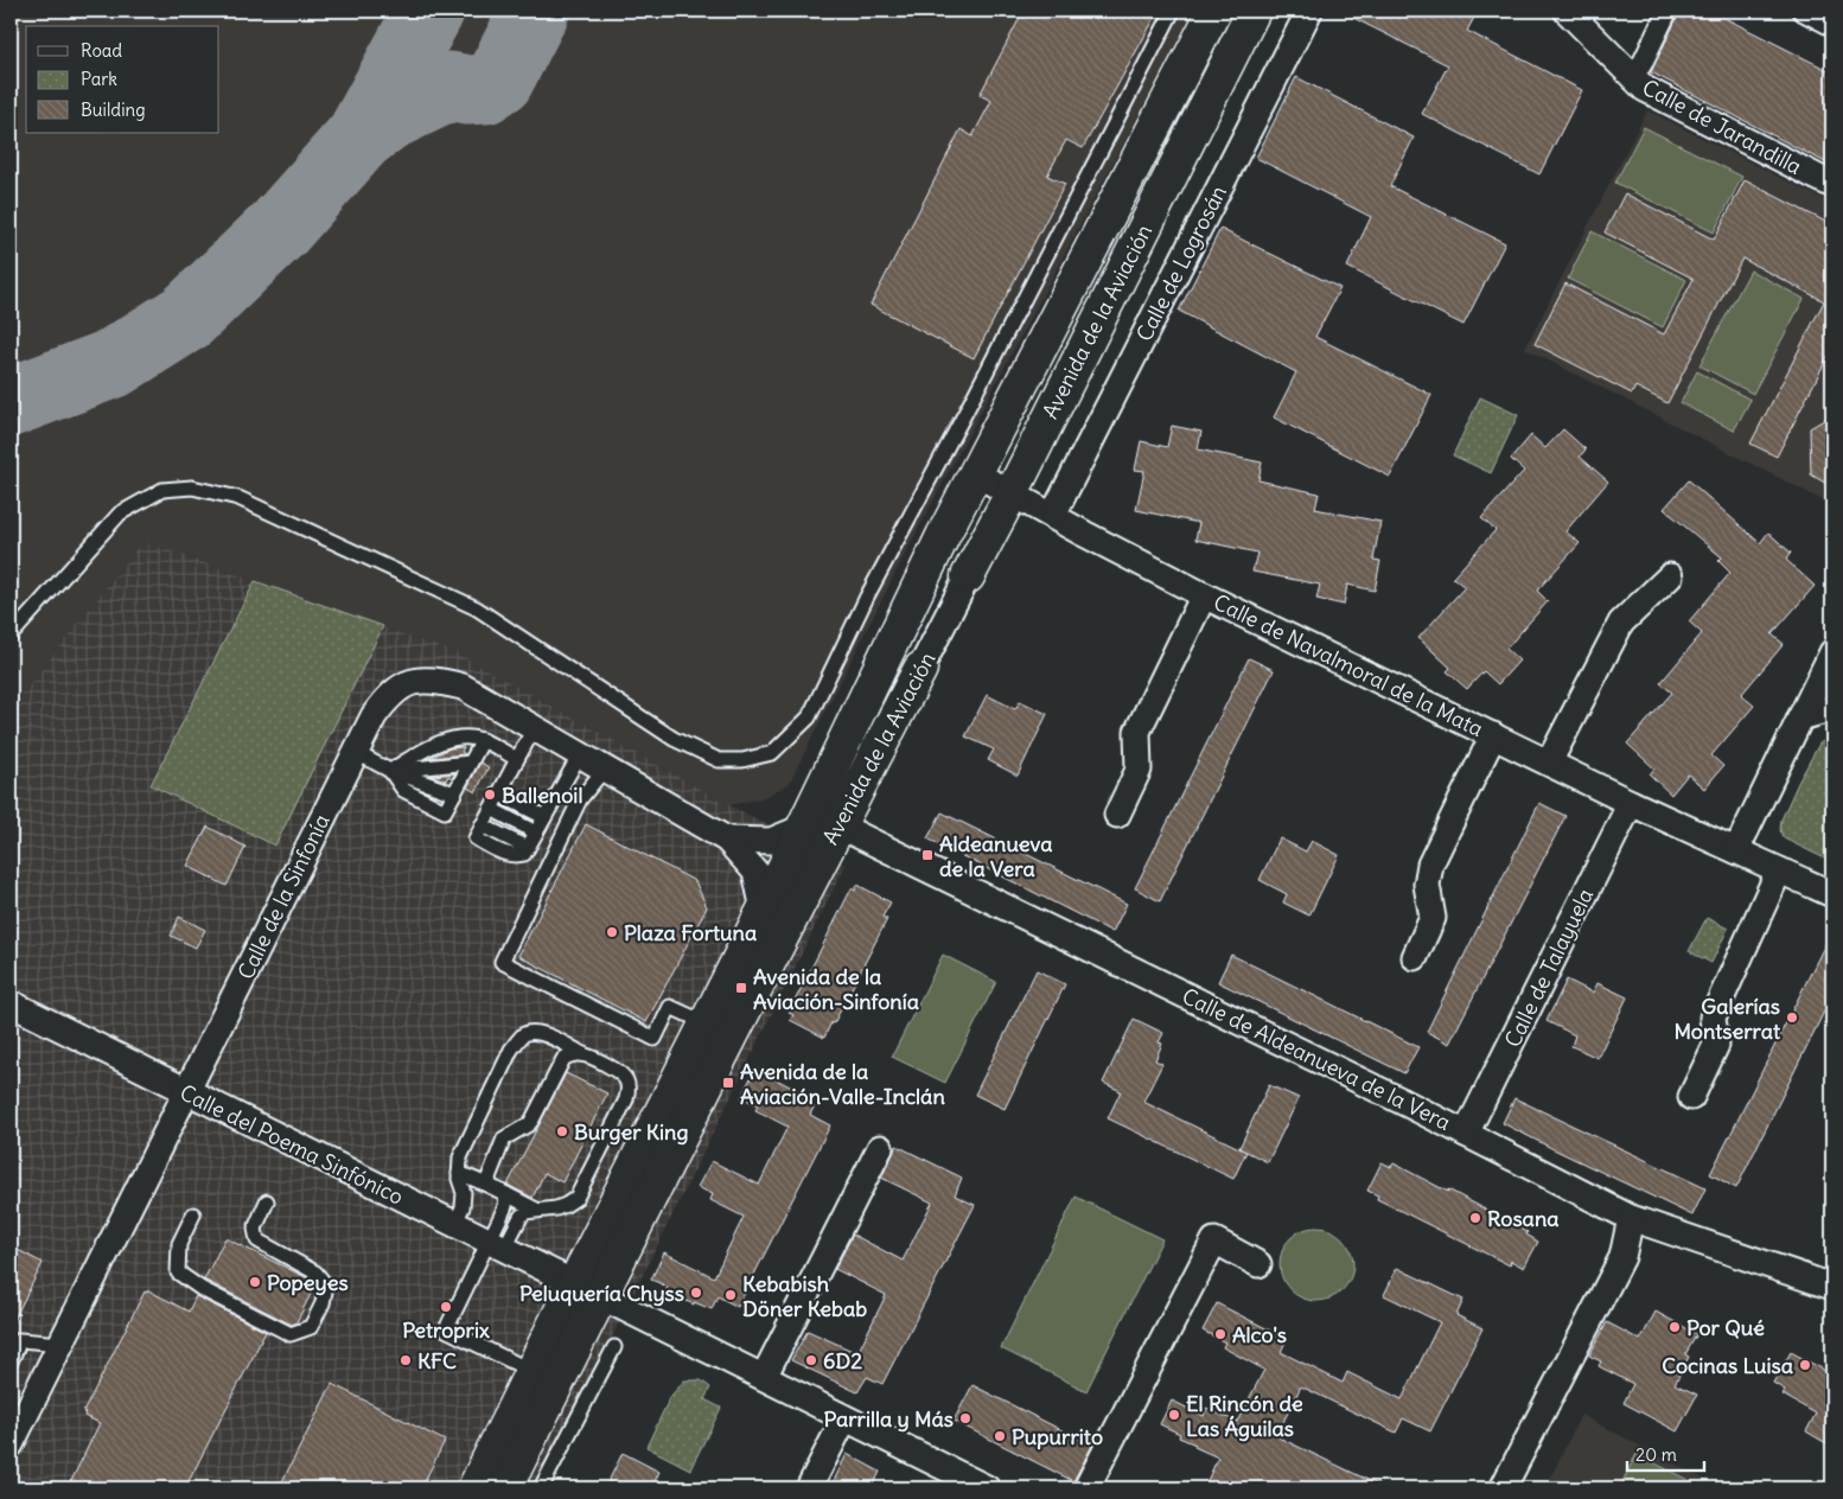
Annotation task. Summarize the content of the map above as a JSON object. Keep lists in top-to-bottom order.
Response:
{
  "streets": {
    "main road": ["Avenida de la Aviación"],
    "street": [
      "Calle de Jarandilla",
      "Calle de Logrosán",
      "Calle de Navalmoral de la Mata",
      "Calle de la Sinfonía",
      "Calle de Talayuela",
      "Calle de Aldeanueva de la Vera",
      "Calle del Poema Sinfónico"
    ]
  },
  "crossings": [
    ["Calle de Logrosán", "Calle de Navalmoral de la Mata"],
    ["Avenida de la Aviación", "Calle de Navalmoral de la Mata"],
    ["Avenida de la Aviación", "Calle de la Sinfonía"],
    ["Avenida de la Aviación", "Calle de Aldeanueva de la Vera"],
    ["Avenida de la Aviación", "Calle del Poema Sinfónico"],
    ["Calle de Navalmoral de la Mata", "Calle de Talayuela"],
    ["Calle de la Sinfonía", "Calle de Aldeanueva de la Vera"],
    ["Calle de la Sinfonía", "Calle del Poema Sinfónico"],
    ["Calle de Talayuela", "Calle de Aldeanueva de la Vera"]
  ],
  "places": {
    "other": [
      "Ballenoil",
      "Plaza Fortuna",
      "Galerías Montserrat",
      "Burger King",
      "Rosana",
      "Popeyes",
      "Peluquería Chyss",
      "Kebabish Döner Kebab",
      "Petroprix",
      "Por Qué",
      "Alco's",
      "KFC",
      "6D2",
      "Cocinas Luisa",
      "El Rincón de Las Águilas",
      "Parrilla y Más",
      "Pupurrito"
    ],
    "transit": ["Aldeanueva de la Vera", "Avenida de la Aviación-Sinfonía", "Avenida de la Aviación-Valle-Inclán"]
  },
  "legend": ["Road", "Park", "Building"],
  "scale_bar": "20 m"
}
